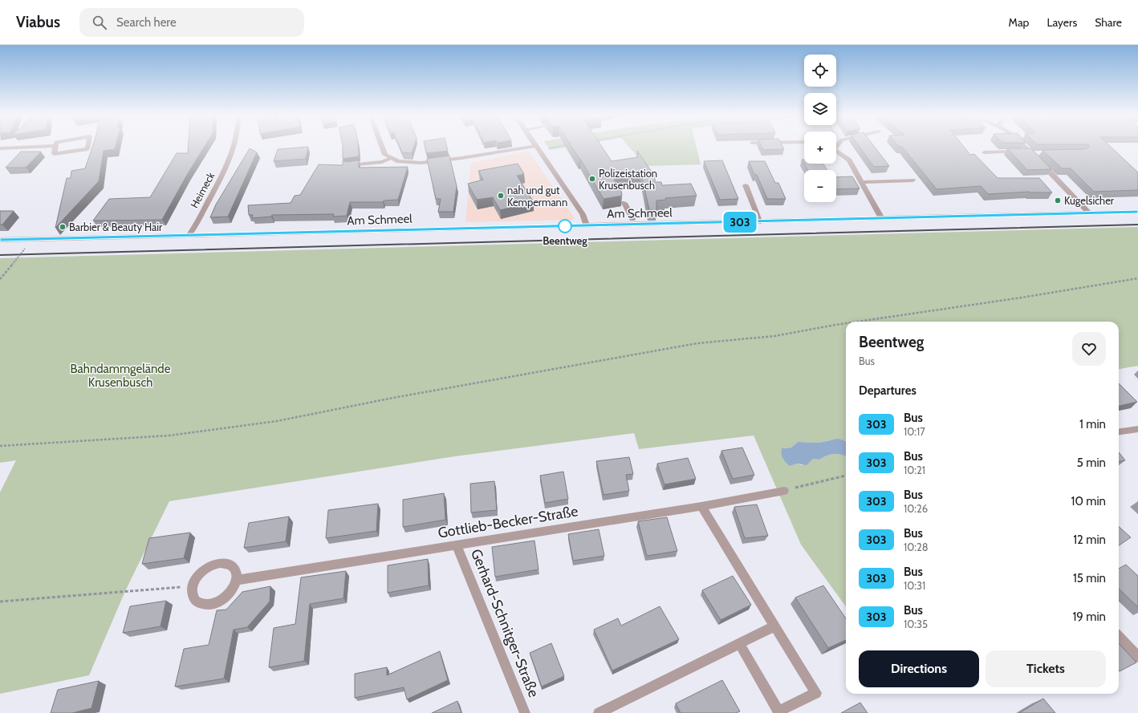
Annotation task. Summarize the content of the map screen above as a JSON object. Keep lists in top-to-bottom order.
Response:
{
  "streets": {
    "street": [
      "Heimeck",
      "Am Schmeel",
      "Gottlieb-Becker-Straße",
      "Gerhard-Schnitger-Straße"
    ]
  },
  "crossings": [
    ["Heimeck", "Am Schmeel"],
    ["Gottlieb-Becker-Straße", "Gerhard-Schnitger-Straße"]
  ],
  "parks": ["Bahndammgelände Krusenbusch"],
  "places": [
    "Polizeistation Krusenbusch",
    "nah und gut Kempermann",
    "Kugelsicher",
    "Beentweg",
    "Barbier & Beauty Hair"
  ],
  "lines": ["bus line 303"],
  "page": {
    "header": "Viabus",
    "search": "Search here",
    "nav": ["Map", "Layers", "Share"],
    "on_map": "303",
    "map_buttons": ["+", "−"],
    "heading": [
      ["Beentweg", "Bus"],
      "Departures"
    ],
    "list": [
      {
        "mark": "303",
        "name": "Bus",
        "note": "10:17",
        "value": "1 min"
      },
      {
        "mark": "303",
        "name": "Bus",
        "note": "10:21",
        "value": "5 min"
      },
      {
        "mark": "303",
        "name": "Bus",
        "note": "10:26",
        "value": "10 min"
      },
      {
        "mark": "303",
        "name": "Bus",
        "note": "10:28",
        "value": "12 min"
      },
      {
        "mark": "303",
        "name": "Bus",
        "note": "10:31",
        "value": "15 min"
      },
      {
        "mark": "303",
        "name": "Bus",
        "note": "10:35",
        "value": "19 min"
      }
    ],
    "buttons": ["Directions", "Tickets"]
  }
}
